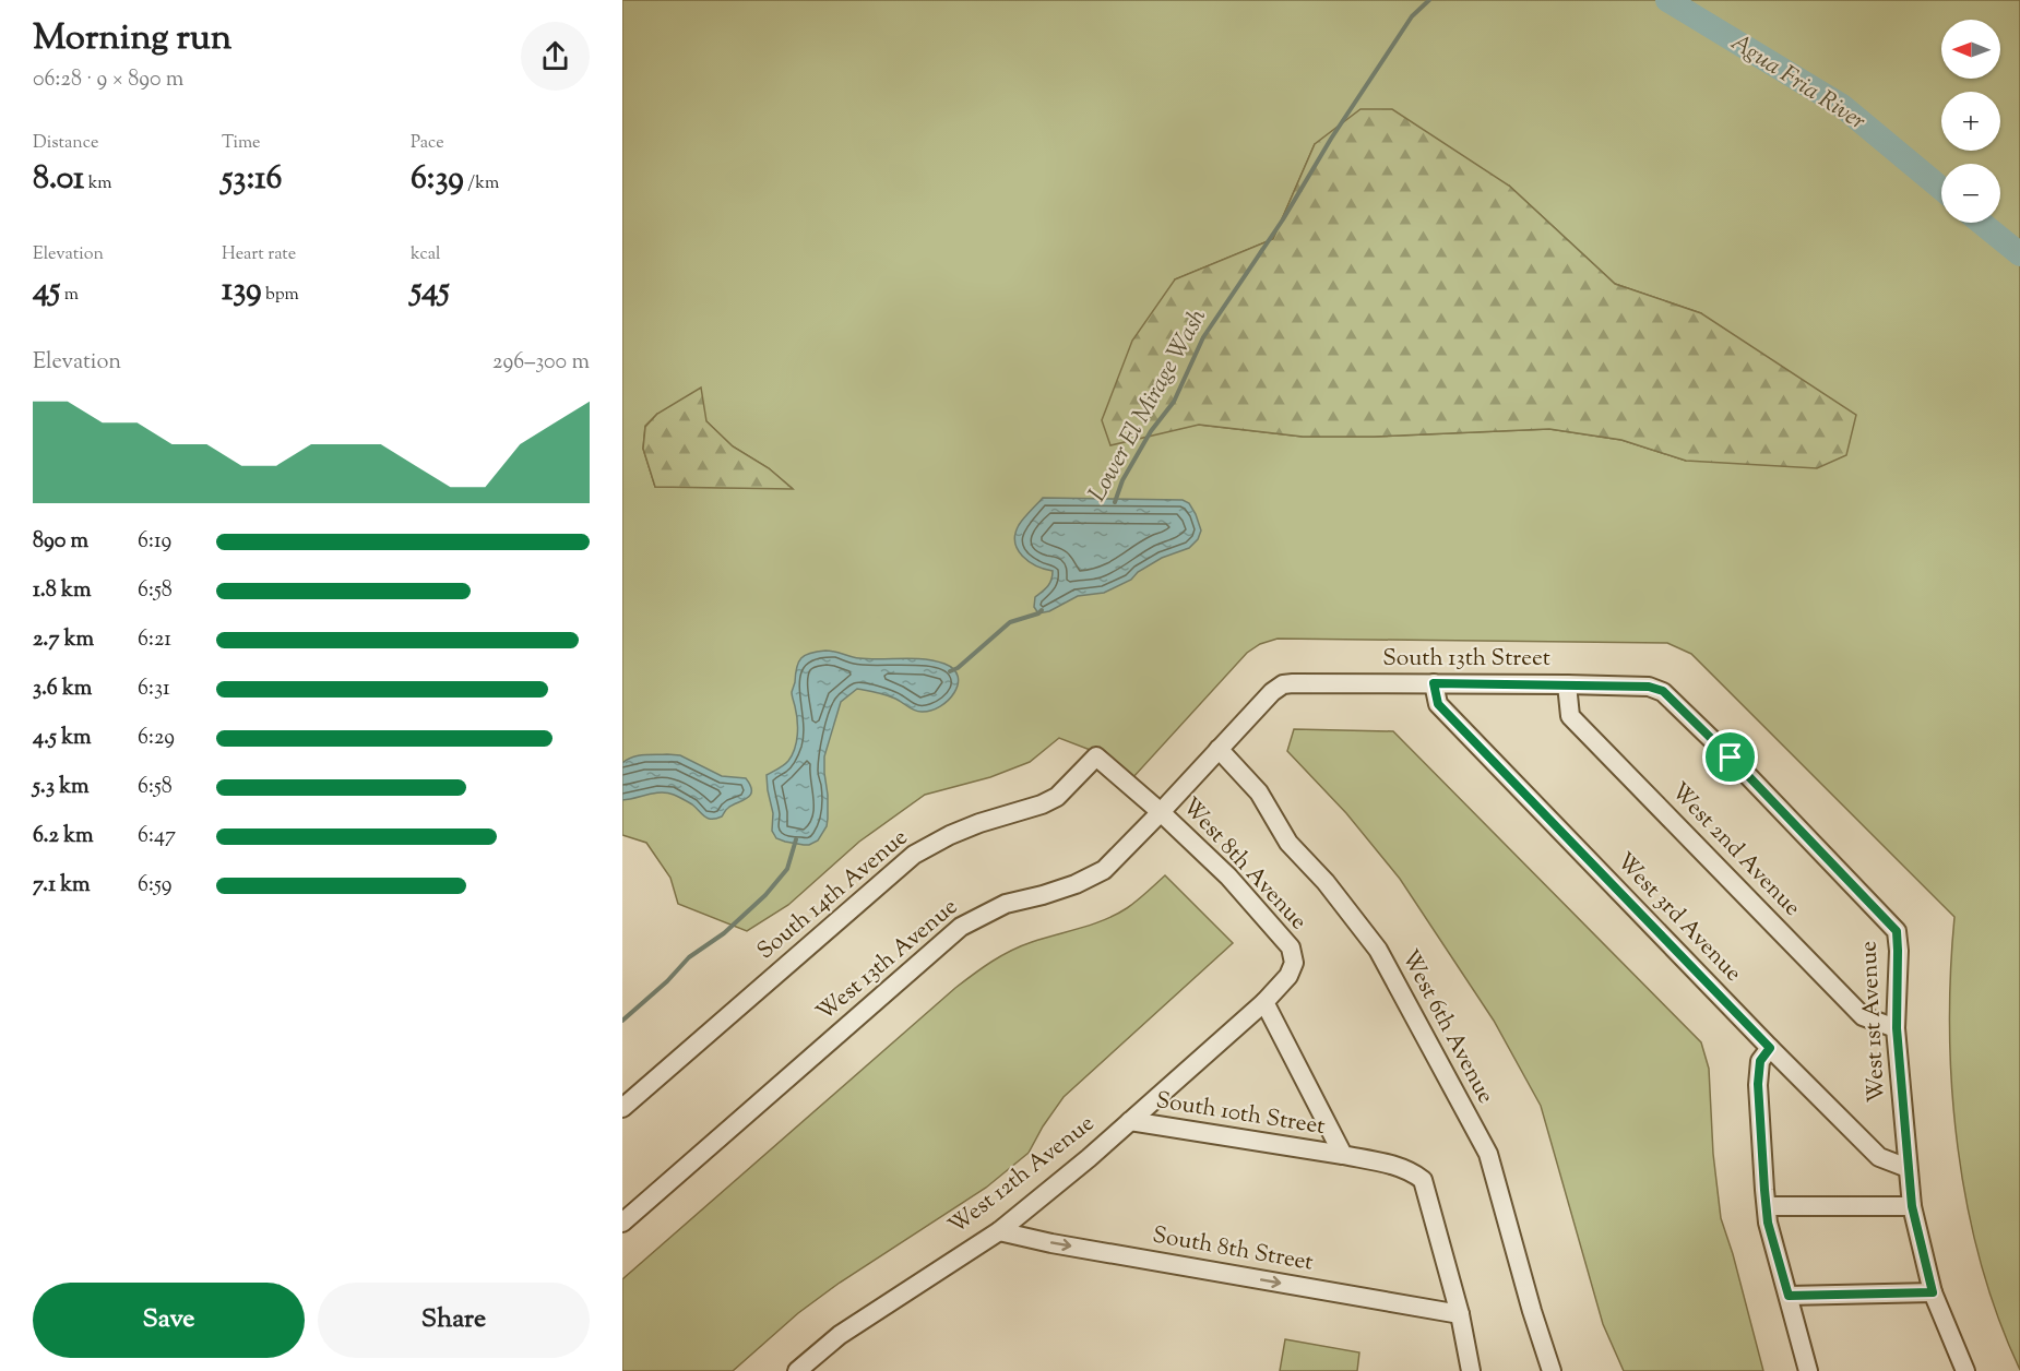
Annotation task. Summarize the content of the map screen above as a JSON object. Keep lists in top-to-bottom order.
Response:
{
  "streets": {
    "street": [
      "South 13th Street",
      "West 2nd Avenue",
      "West 8th Avenue",
      "South 14th Avenue",
      "West 3rd Avenue",
      "West 13th Avenue",
      "West 1st Avenue",
      "West 6th Avenue",
      "South 10th Street",
      "West 12th Avenue",
      "South 8th Street"
    ]
  },
  "crossings": [
    ["South 13th Street", "West 2nd Avenue"],
    ["South 13th Street", "West 3rd Avenue"],
    ["South 13th Street", "West 13th Avenue"],
    ["South 13th Street", "West 1st Avenue"],
    ["West 2nd Avenue", "West 1st Avenue"],
    ["West 8th Avenue", "South 14th Avenue"],
    ["West 8th Avenue", "West 13th Avenue"],
    ["West 8th Avenue", "West 12th Avenue"],
    ["West 3rd Avenue", "West 1st Avenue"],
    ["West 13th Avenue", "West 6th Avenue"],
    ["South 10th Street", "West 12th Avenue"],
    ["West 12th Avenue", "South 8th Street"]
  ],
  "one_way": ["South 8th Street"],
  "water": ["Agua Fria River", "Lower El Mirage Wash"],
  "north": "left",
  "page": {
    "heading": ["Morning run", "06:28 · 9 × 890 m"],
    "map_buttons": ["+", "−"],
    "stats": [
      ["Distance", "8.01 km"],
      ["Time", "53:16"],
      ["Pace", "6:39 /km"],
      ["Elevation", "45 m"],
      ["Heart rate", "139 bpm"],
      ["kcal", "545"]
    ],
    "chart": ["Elevation", "296–300 m"],
    "list": [
      {
        "name": "890 m",
        "note": "6:19"
      },
      {
        "name": "1.8 km",
        "note": "6:58"
      },
      {
        "name": "2.7 km",
        "note": "6:21"
      },
      {
        "name": "3.6 km",
        "note": "6:31"
      },
      {
        "name": "4.5 km",
        "note": "6:29"
      },
      {
        "name": "5.3 km",
        "note": "6:58"
      },
      {
        "name": "6.2 km",
        "note": "6:47"
      },
      {
        "name": "7.1 km",
        "note": "6:59"
      }
    ],
    "buttons": ["Save", "Share"]
  }
}
